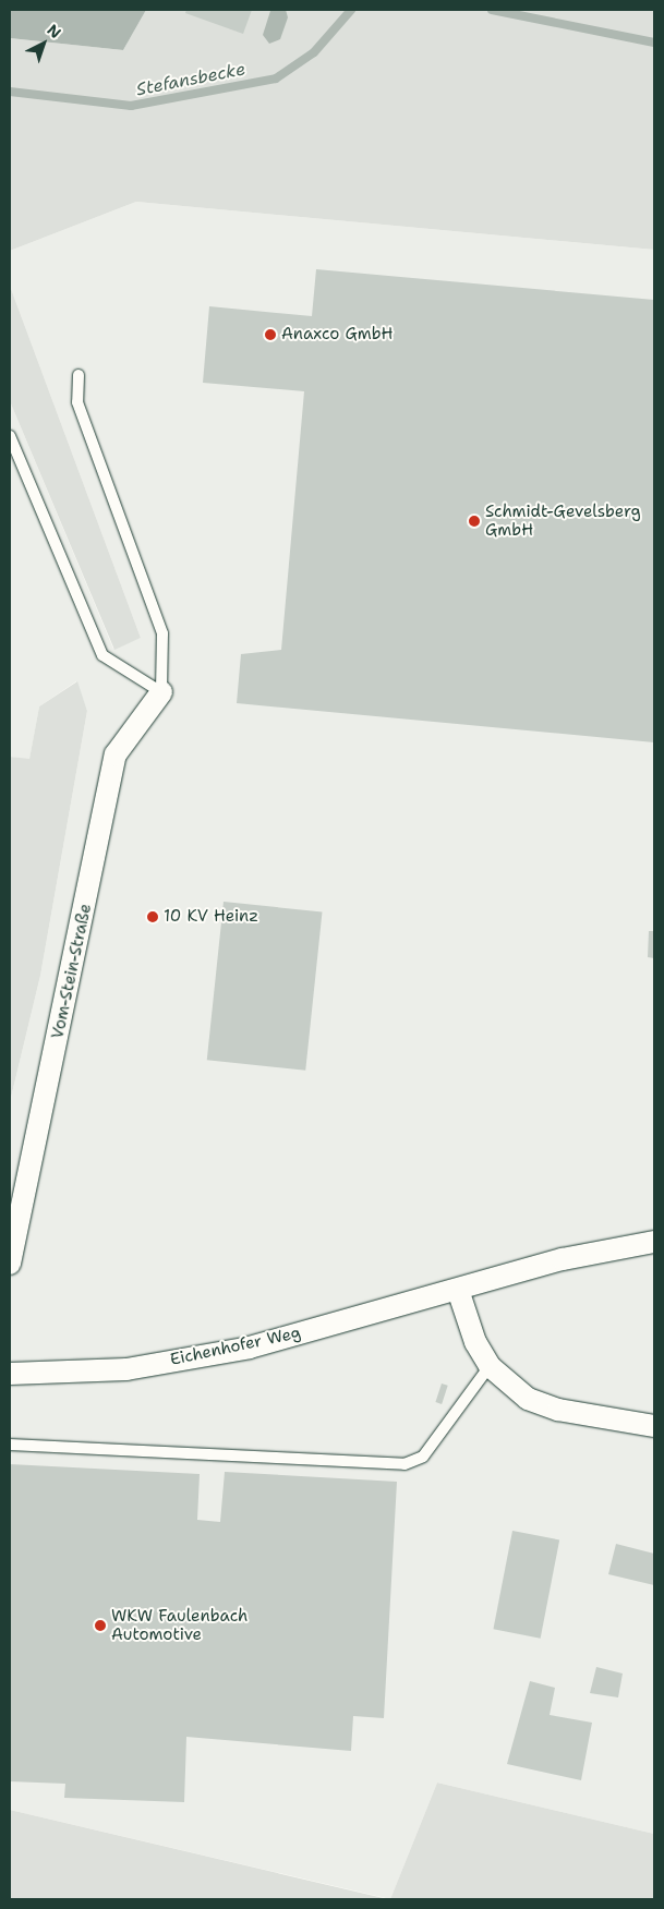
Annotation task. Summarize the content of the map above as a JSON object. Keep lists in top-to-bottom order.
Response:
{
  "streets": {
    "street": ["Vom-Stein-Straße", "Eichenhofer Weg"]
  },
  "water": ["Stefansbecke"],
  "places": [
    "Anaxco GmbH",
    "Schmidt-Gevelsberg GmbH",
    "10 KV Heinz",
    "WKW Faulenbach Automotive"
  ],
  "north": "top right"
}
